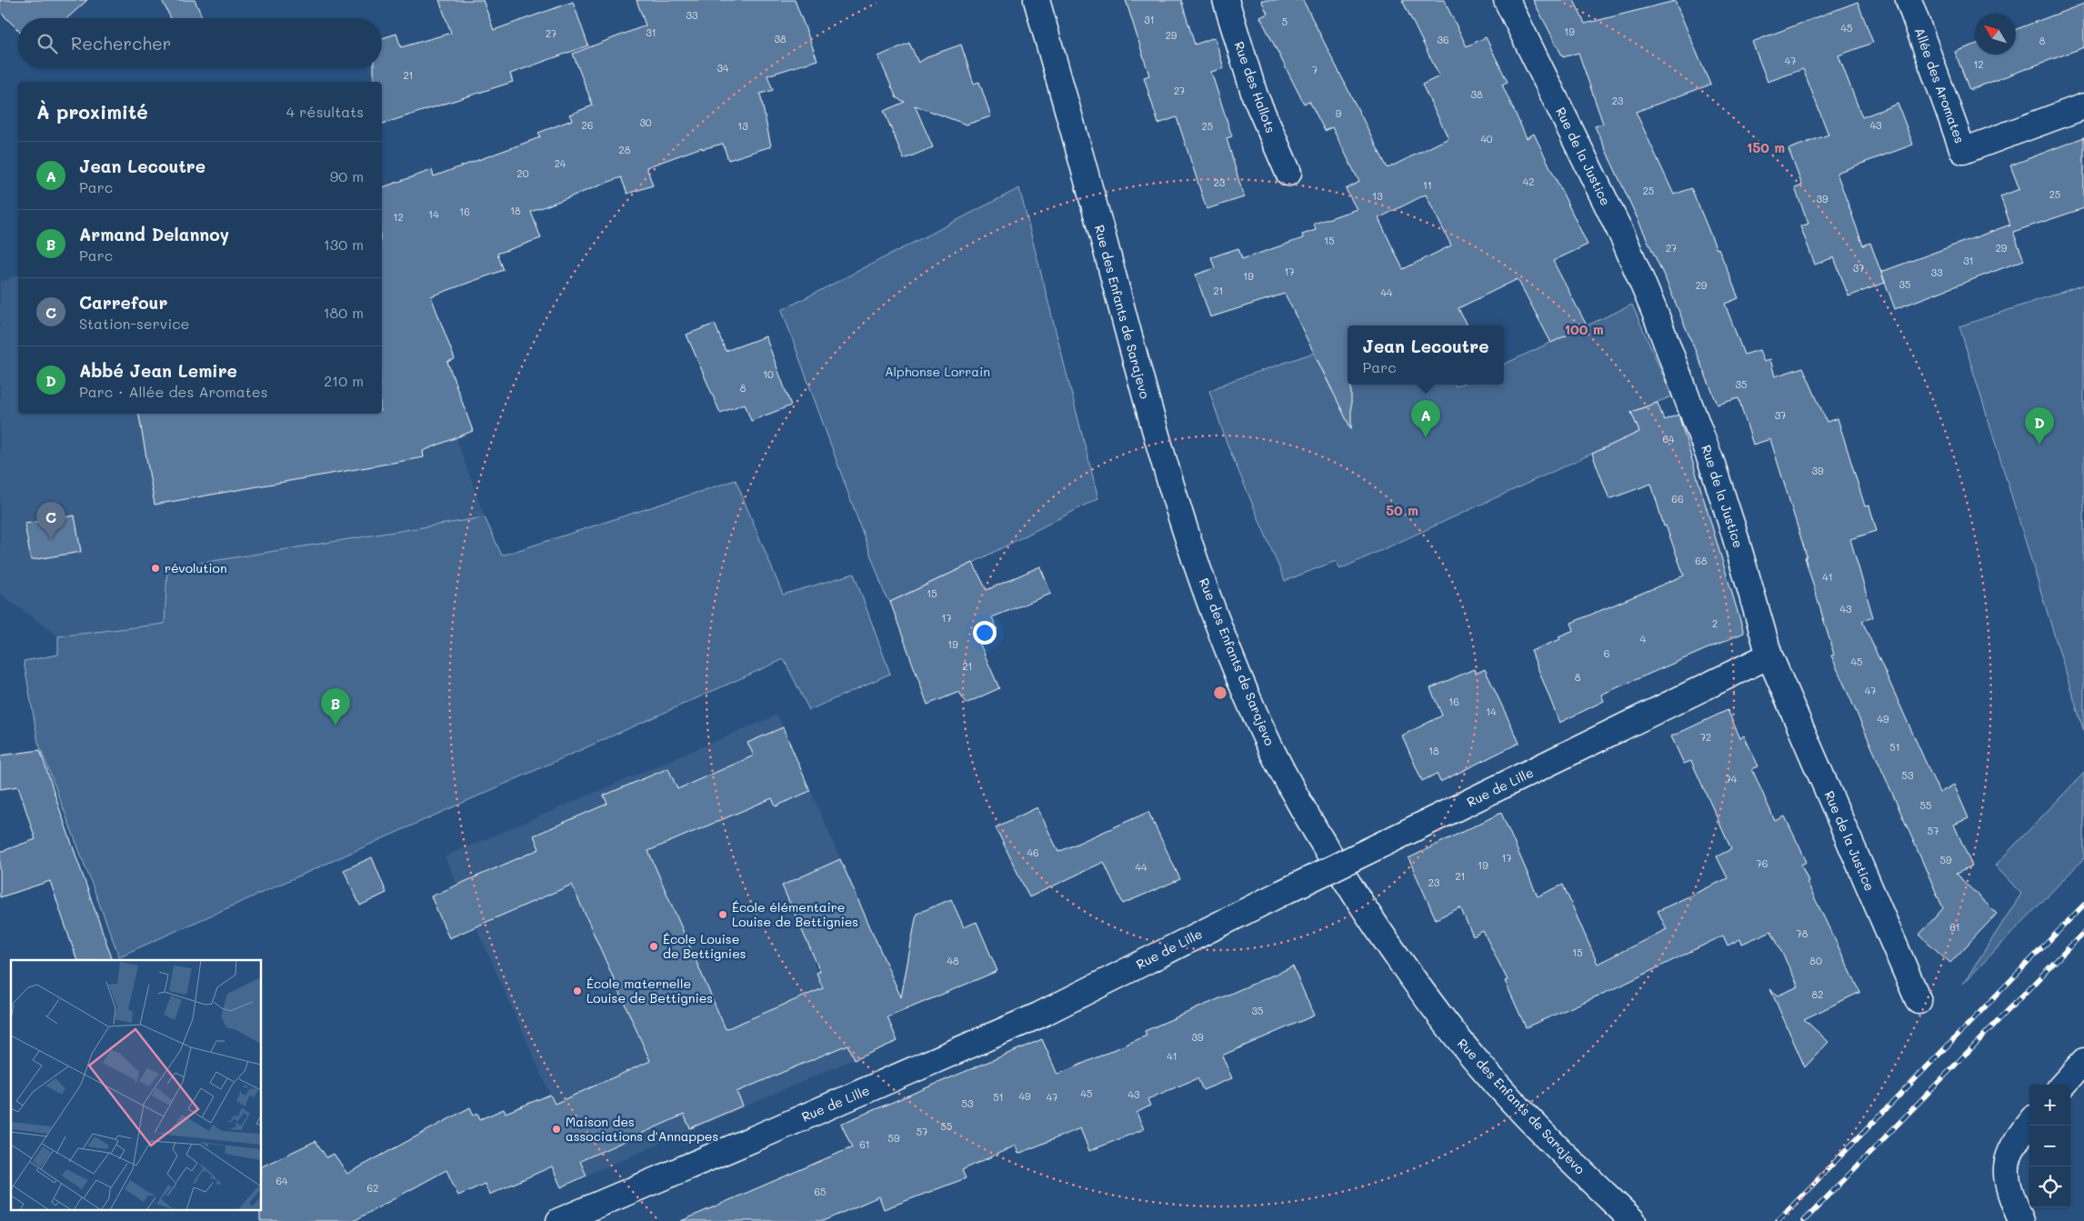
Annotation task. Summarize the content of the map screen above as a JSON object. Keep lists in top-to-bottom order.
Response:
{
  "streets": {
    "street": [
      "Allée des Aromates",
      "Rue des Hallots",
      "Rue de la Justice",
      "Rue des Enfants de Sarajevo",
      "Rue de Lille"
    ]
  },
  "crossings": [
    ["Rue de la Justice", "Rue de Lille"]
  ],
  "parks": ["Alphonse Lorrain"],
  "places": [
    "révolution",
    "École élémentaire Louise de Bettignies",
    "École Louise de Bettignies",
    "École maternelle Louise de Bettignies",
    "Maison des associations d'Annappes"
  ],
  "house_numbers": [
    "33",
    "31",
    "5",
    "45",
    "19",
    "31",
    "27",
    "29",
    "38",
    "36",
    "8",
    "47",
    "12",
    "34",
    "7",
    "21",
    "27",
    "38",
    "23",
    "9",
    "30",
    "26",
    "43",
    "13",
    "25",
    "40",
    "28",
    "24",
    "20",
    "42",
    "23",
    "11",
    "25",
    "25",
    "13",
    "39",
    "18",
    "16",
    "14",
    "12",
    "15",
    "27",
    "29",
    "31",
    "37",
    "17",
    "33",
    "19",
    "35",
    "29",
    "21",
    "44",
    "10",
    "35",
    "8",
    "37",
    "64",
    "39",
    "66",
    "68",
    "41",
    "15",
    "43",
    "17",
    "2",
    "4",
    "19",
    "6",
    "45",
    "21",
    "8",
    "47",
    "16",
    "14",
    "49",
    "72",
    "51",
    "18",
    "53",
    "74",
    "55",
    "57",
    "46",
    "17",
    "59",
    "76",
    "19",
    "44",
    "21",
    "23",
    "61",
    "78",
    "15",
    "48",
    "80",
    "82",
    "35",
    "39",
    "41",
    "45",
    "43",
    "49",
    "51",
    "47",
    "53",
    "55",
    "57",
    "59",
    "61",
    "64",
    "62",
    "65"
  ],
  "north": "top left",
  "page": {
    "search": "Rechercher",
    "heading": ["À proximité", "4 résultats"],
    "list": [
      {
        "mark": "A",
        "name": "Jean Lecoutre",
        "note": "Parc",
        "value": "90 m"
      },
      {
        "mark": "B",
        "name": "Armand Delannoy",
        "note": "Parc",
        "value": "130 m"
      },
      {
        "mark": "C",
        "name": "Carrefour",
        "note": "Station-service",
        "value": "180 m"
      },
      {
        "mark": "D",
        "name": "Abbé Jean Lemire",
        "note": "Parc · Allée des Aromates",
        "value": "210 m"
      }
    ],
    "popup": ["Jean Lecoutre", "Parc"],
    "pins": [
      "A",
      "D",
      "C",
      "B"
    ],
    "map_buttons": ["+", "−"]
  },
  "rings": ["150 m", "100 m", "50 m"]
}
